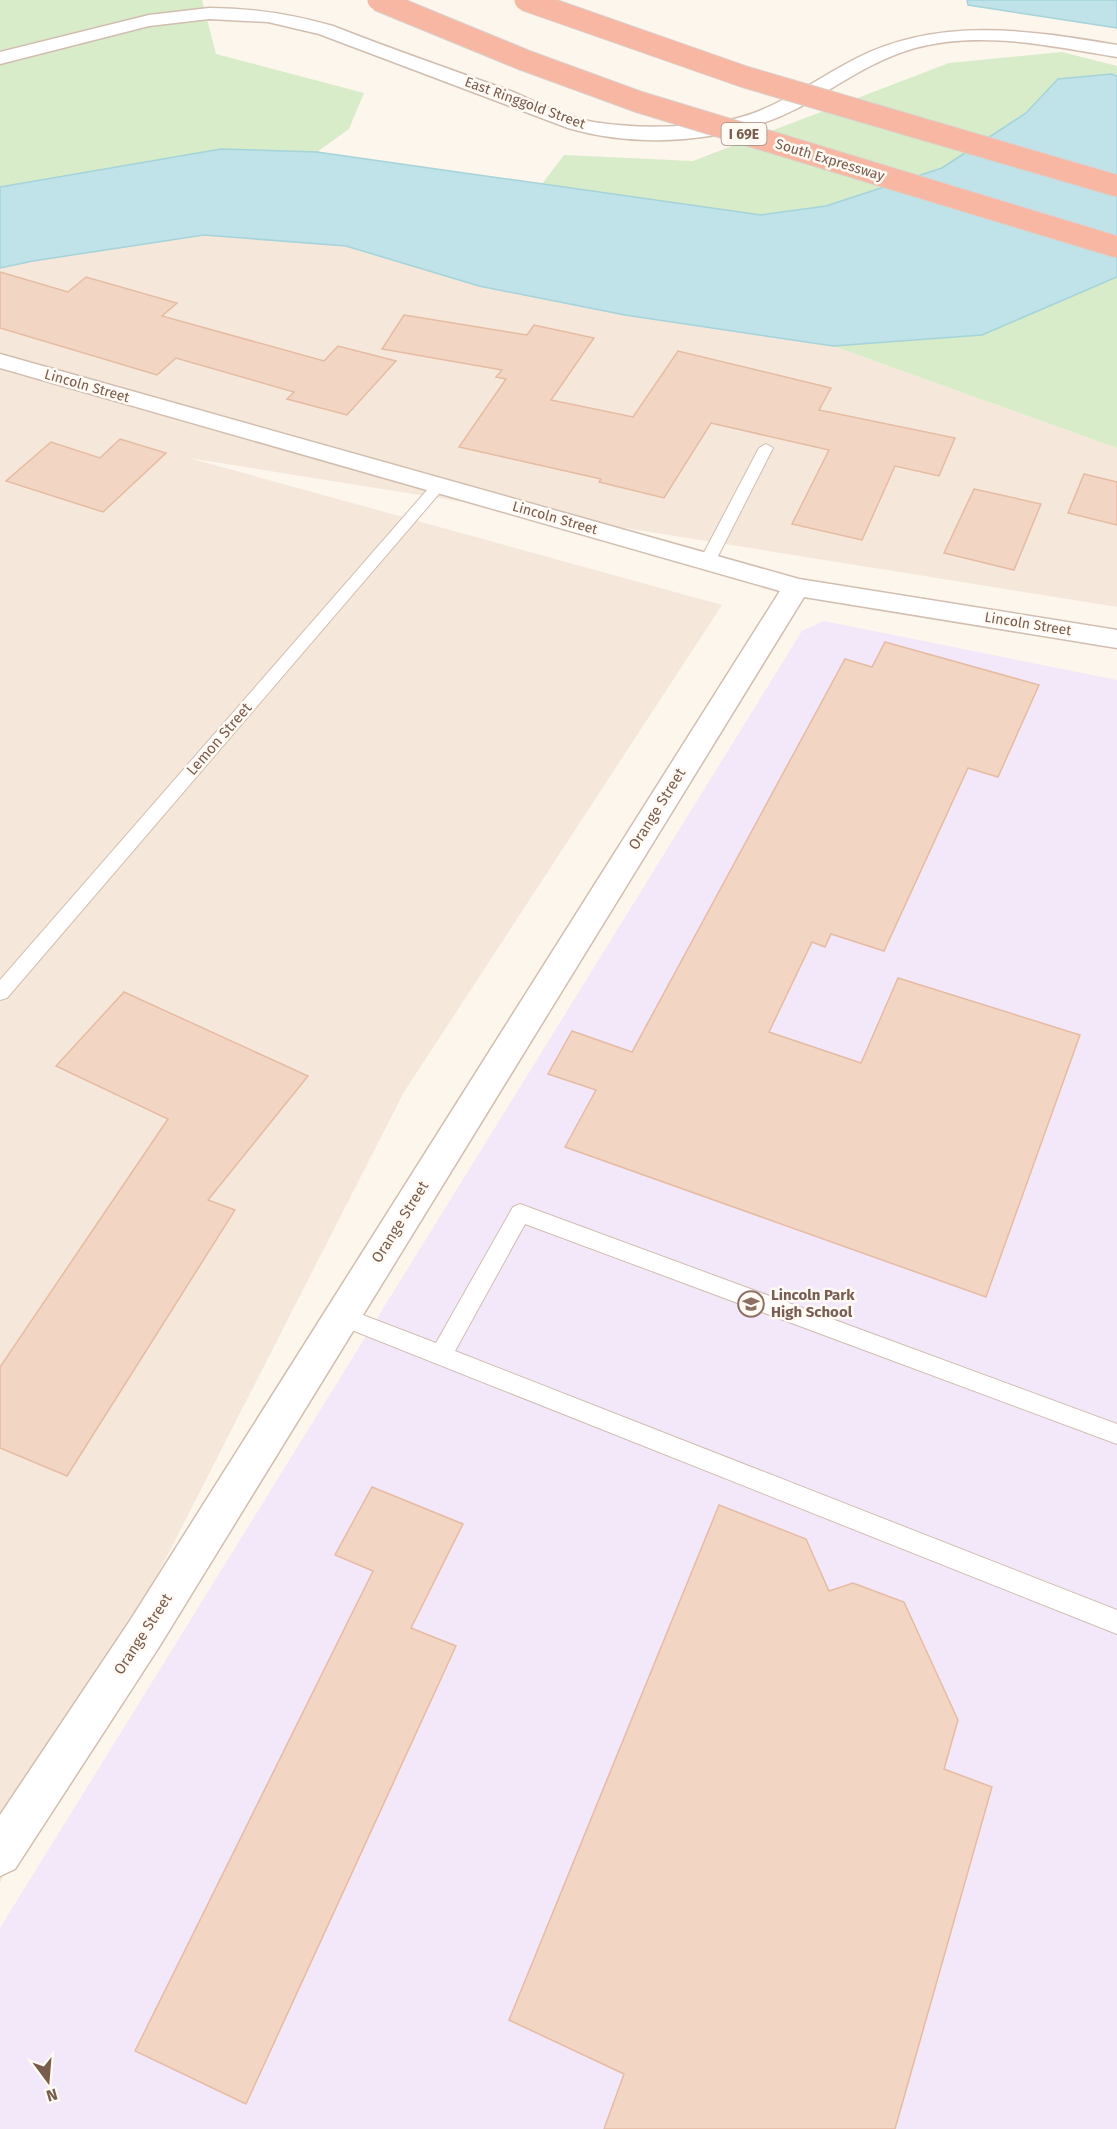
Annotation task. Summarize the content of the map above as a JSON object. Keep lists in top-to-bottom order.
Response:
{
  "streets": {
    "highway": ["I 69E", "South Expressway"],
    "street": ["East Ringgold Street", "Lincoln Street", "Orange Street"],
    "lane": ["Lemon Street"]
  },
  "crossings": [
    ["Lincoln Street", "Lemon Street"],
    ["Lincoln Street", "Orange Street"]
  ],
  "places": {
    "school or university": ["Lincoln Park High School"]
  },
  "north": "bottom"
}
